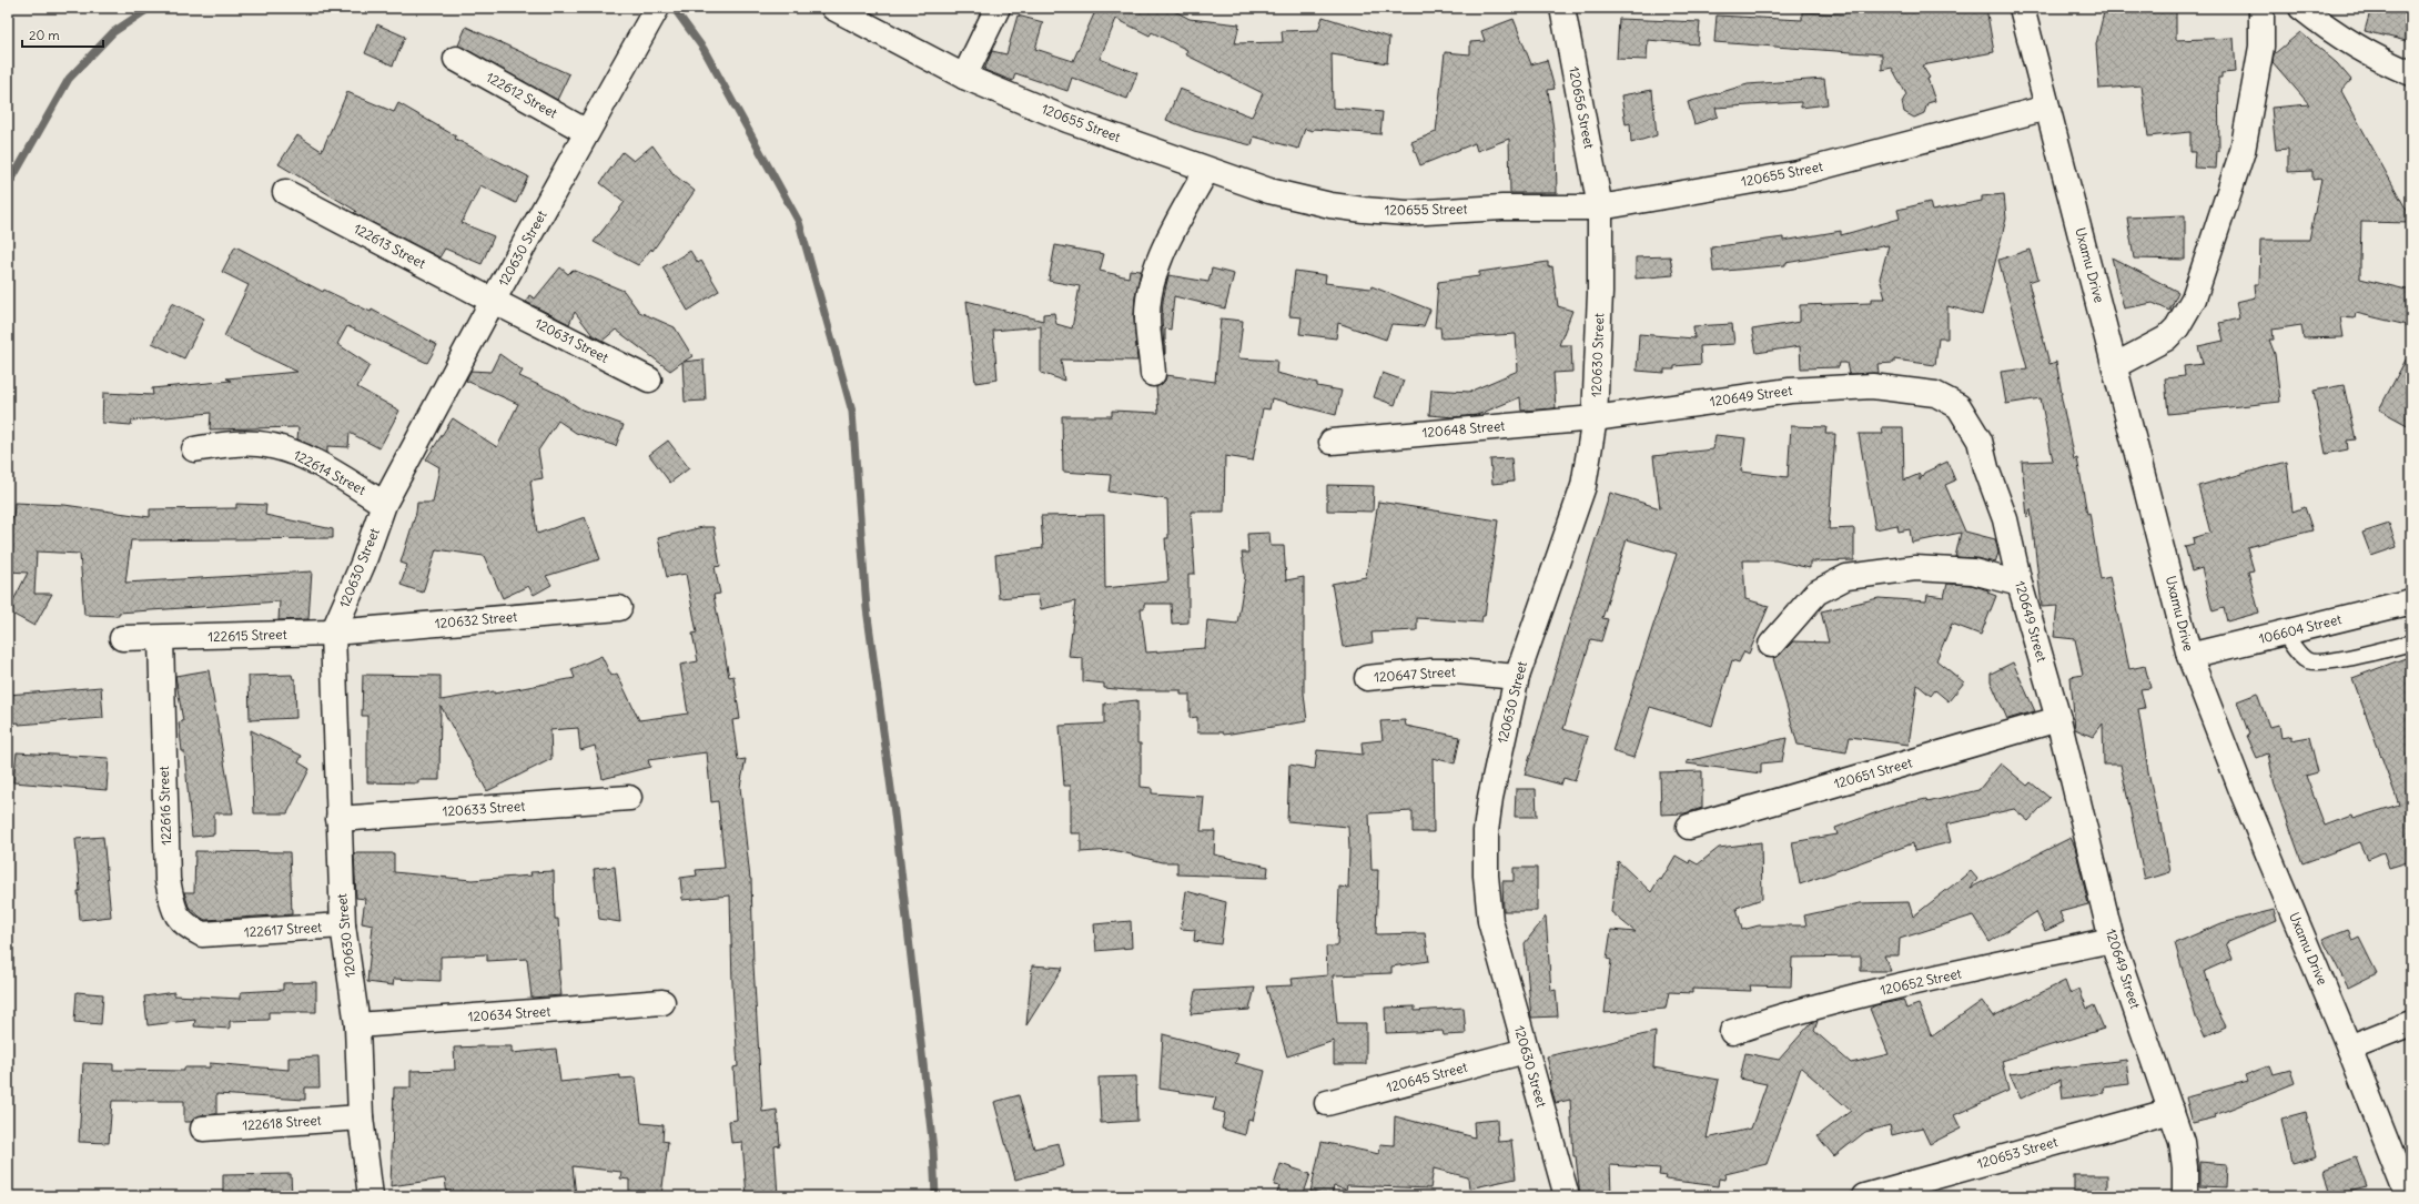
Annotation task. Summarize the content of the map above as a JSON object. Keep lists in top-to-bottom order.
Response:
{
  "streets": {
    "street": [
      "122612 Street",
      "120656 Street",
      "120655 Street",
      "122613 Street",
      "120630 Street",
      "Uxamu Drive",
      "120631 Street",
      "120649 Street",
      "120648 Street",
      "122614 Street",
      "120632 Street",
      "106604 Street",
      "122615 Street",
      "120647 Street",
      "120651 Street",
      "122616 Street",
      "120633 Street",
      "122617 Street",
      "120652 Street",
      "120634 Street",
      "120645 Street",
      "122618 Street",
      "120653 Street"
    ]
  },
  "crossings": [
    ["122612 Street", "120630 Street"],
    ["120656 Street", "120655 Street"],
    ["120656 Street", "120630 Street"],
    ["120655 Street", "120630 Street"],
    ["120655 Street", "Uxamu Drive"],
    ["122613 Street", "120630 Street"],
    ["122613 Street", "120631 Street"],
    ["120630 Street", "120631 Street"],
    ["120630 Street", "120649 Street"],
    ["120630 Street", "120648 Street"],
    ["120630 Street", "122614 Street"],
    ["120630 Street", "120632 Street"],
    ["120630 Street", "122615 Street"],
    ["120630 Street", "120647 Street"],
    ["120630 Street", "120633 Street"],
    ["120630 Street", "122617 Street"],
    ["120630 Street", "120634 Street"],
    ["120630 Street", "120645 Street"],
    ["120630 Street", "122618 Street"],
    ["Uxamu Drive", "106604 Street"],
    ["120649 Street", "120648 Street"],
    ["120649 Street", "120651 Street"],
    ["120649 Street", "120652 Street"],
    ["120649 Street", "120653 Street"],
    ["120632 Street", "122615 Street"],
    ["122615 Street", "122616 Street"],
    ["122616 Street", "122617 Street"]
  ],
  "scale_bar": "20 m"
}
